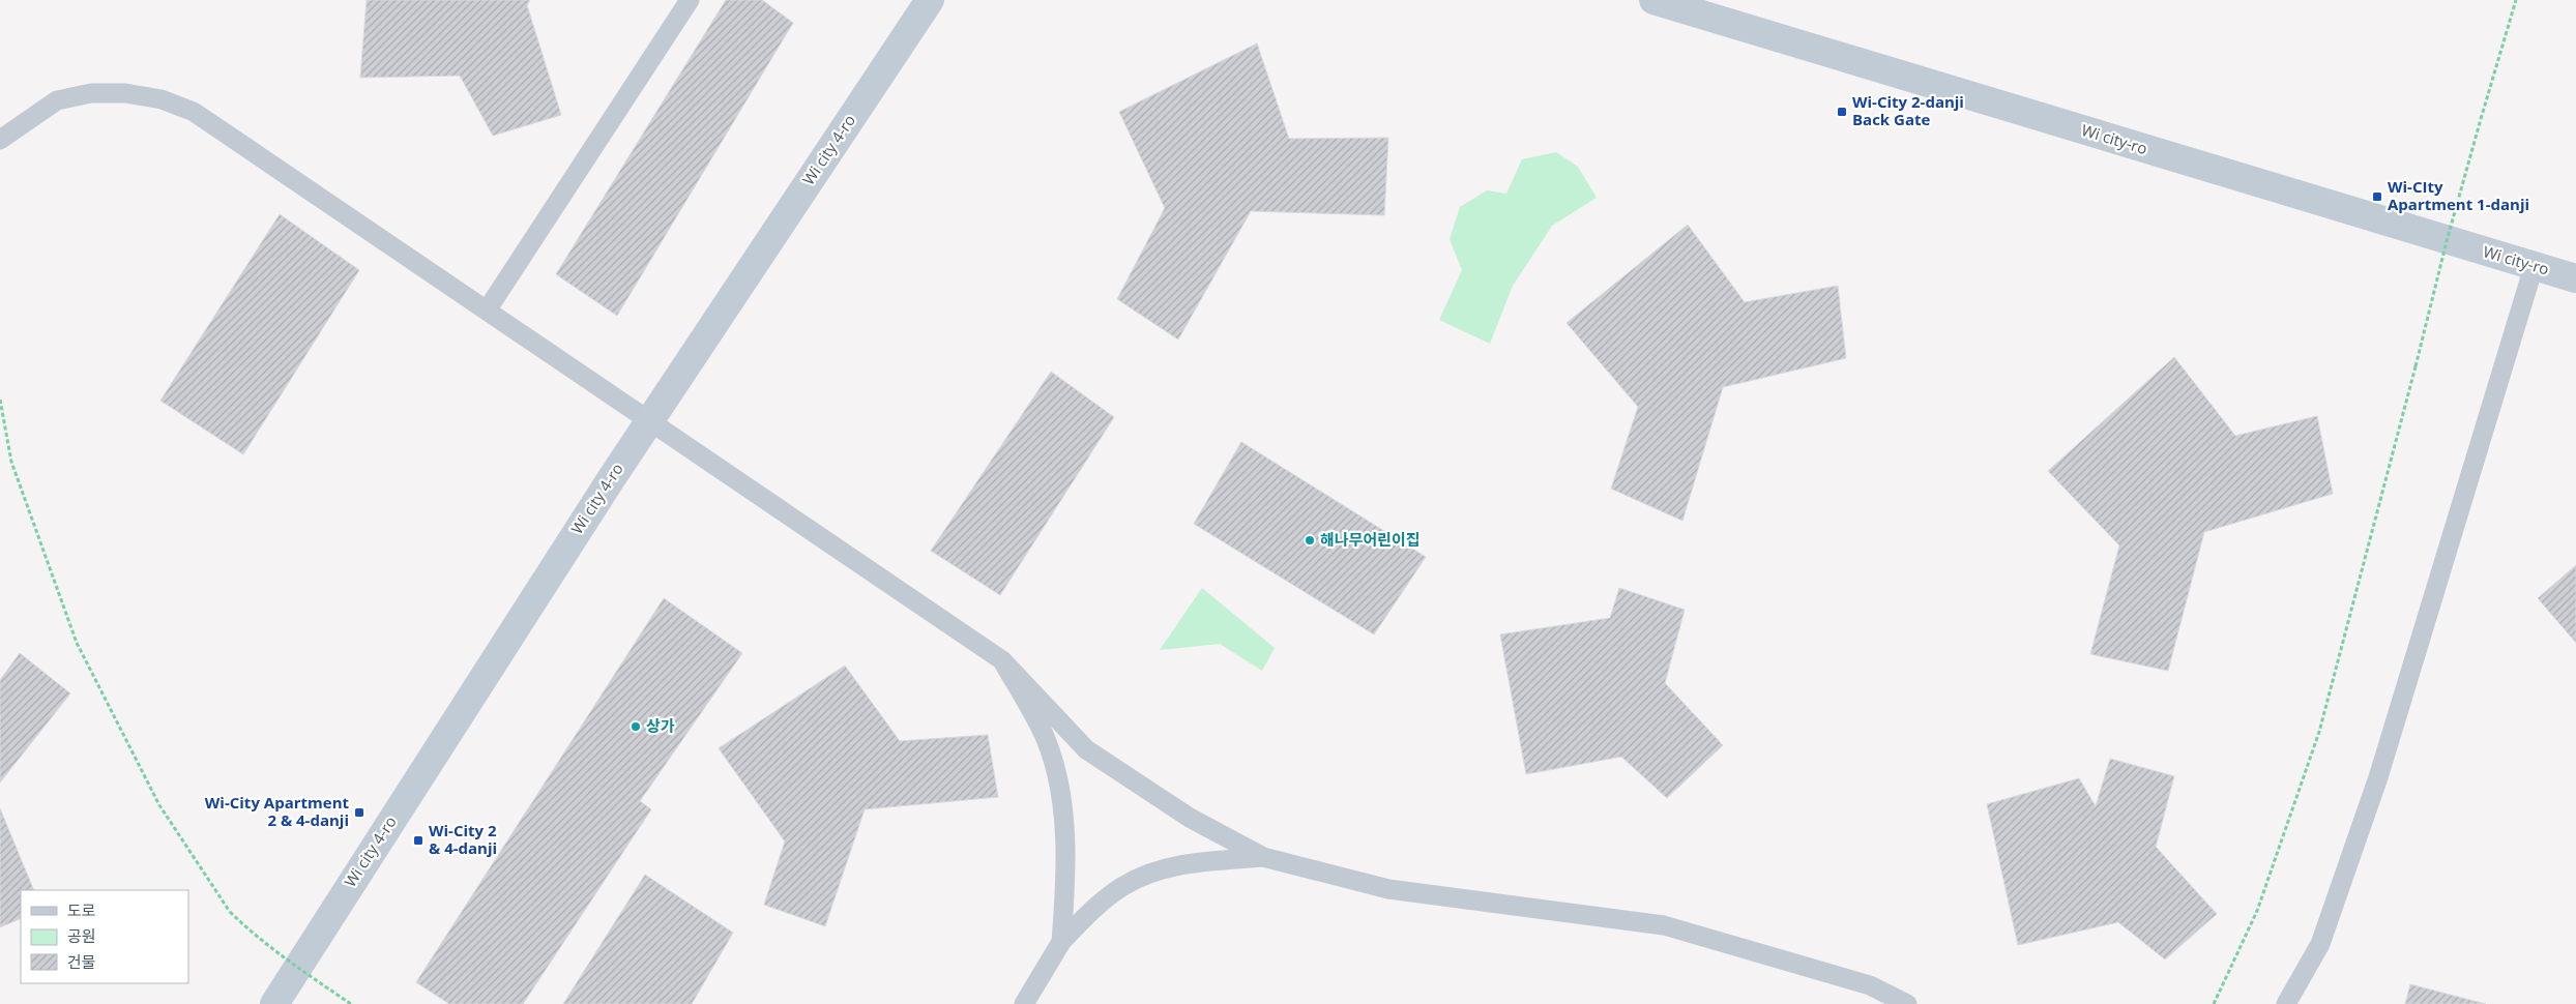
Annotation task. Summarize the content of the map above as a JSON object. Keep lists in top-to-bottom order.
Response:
{
  "streets": {
    "street": ["Wi city-ro", "Wi city 4-ro"]
  },
  "places": {
    "transit": [
      "Wi-City 2-danji Back Gate",
      "Wi-CIty Apartment 1-danji",
      "Wi-City Apartment 2 & 4-danji",
      "Wi-City 2 & 4-danji"
    ],
    "other": ["해나무어린이집", "상가"]
  },
  "legend": ["도로", "공원", "건물"]
}
